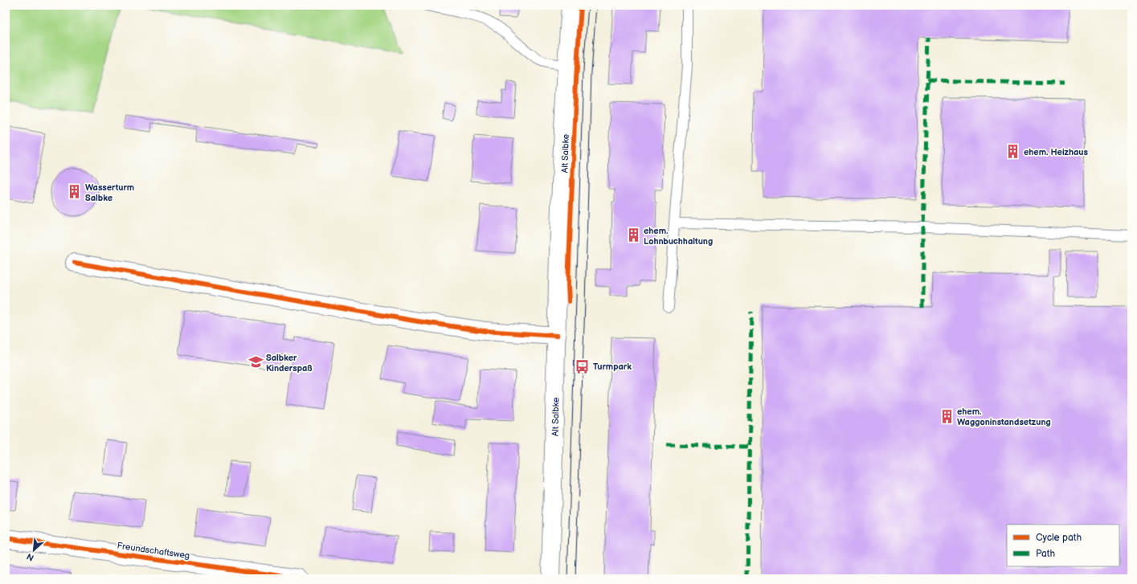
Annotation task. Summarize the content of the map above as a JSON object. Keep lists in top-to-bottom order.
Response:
{
  "streets": {
    "street": ["Alt Salbke", "Freundschaftsweg"]
  },
  "places": {
    "building": [
      "ehem. Heizhaus",
      "Wasserturm Salbke",
      "ehem. Lohnbuchhaltung",
      "ehem. Waggoninstandsetzung"
    ],
    "school or university": ["Salbker Kinderspaß"],
    "bus stop": ["Turmpark"]
  },
  "legend": ["Cycle path", "Path"],
  "north": "bottom left"
}
